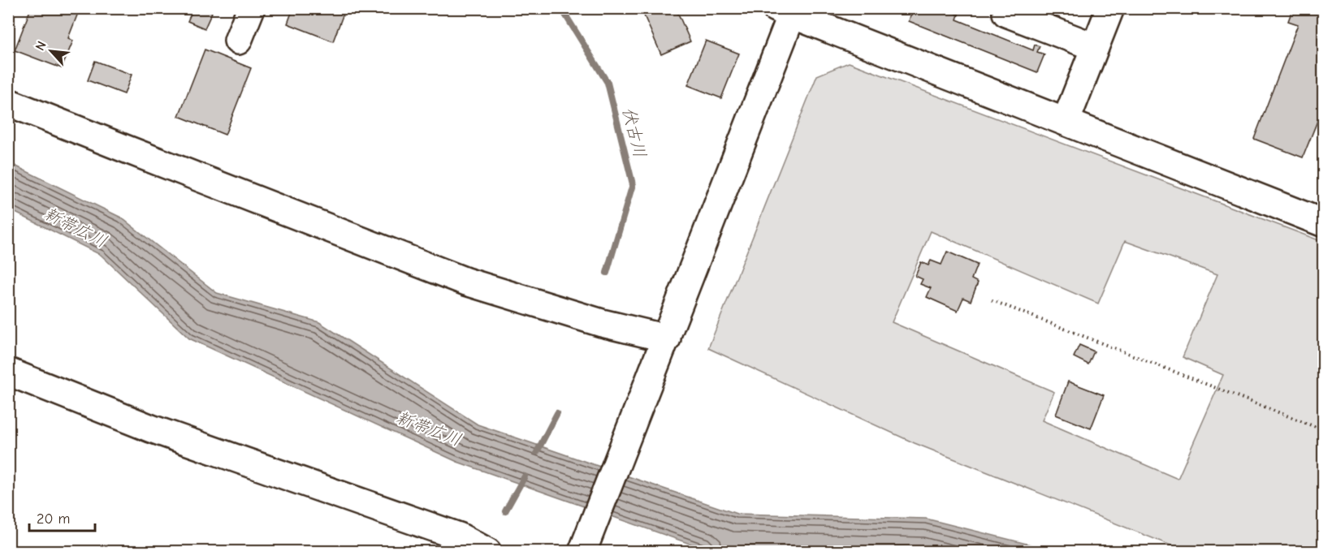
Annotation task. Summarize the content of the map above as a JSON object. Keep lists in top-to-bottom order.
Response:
{
  "water": ["伏古川", "新帯広川"],
  "scale_bar": "20 m",
  "north": "top left"
}
